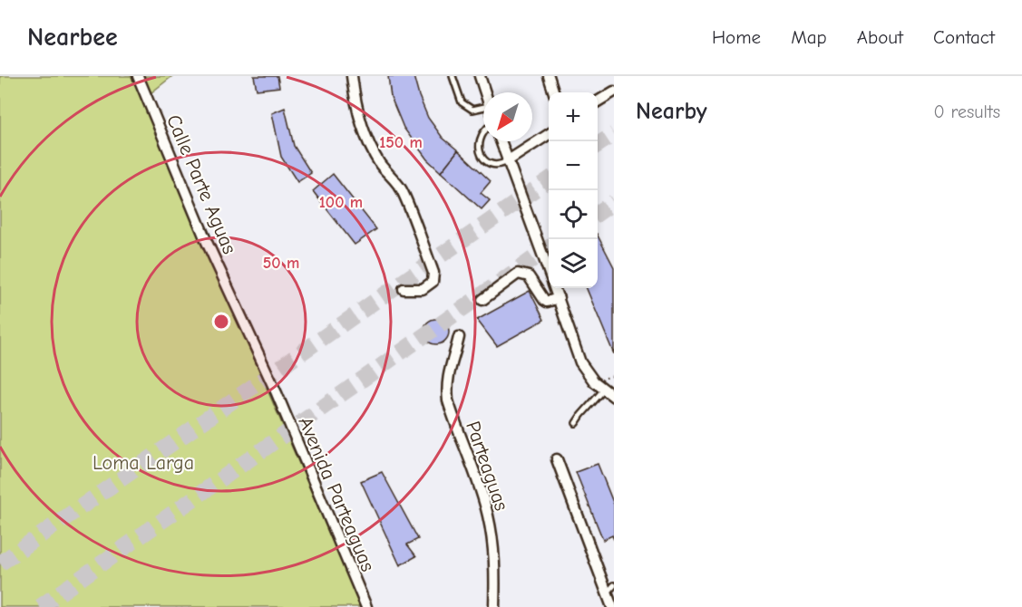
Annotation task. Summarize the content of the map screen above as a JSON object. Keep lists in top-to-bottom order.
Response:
{
  "streets": {
    "street": ["Calle Parte Aguas", "Parteaguas", "Avenida Parteaguas"]
  },
  "crossings": [
    ["Calle Parte Aguas", "Avenida Parteaguas"]
  ],
  "parks": ["Loma Larga"],
  "north": "bottom left",
  "page": {
    "header": "Nearbee",
    "nav": [
      "Home",
      "Map",
      "About",
      "Contact"
    ],
    "heading": ["Nearby", "0 results"],
    "map_buttons": ["+", "−"]
  },
  "rings": ["150 m", "100 m", "50 m"]
}
